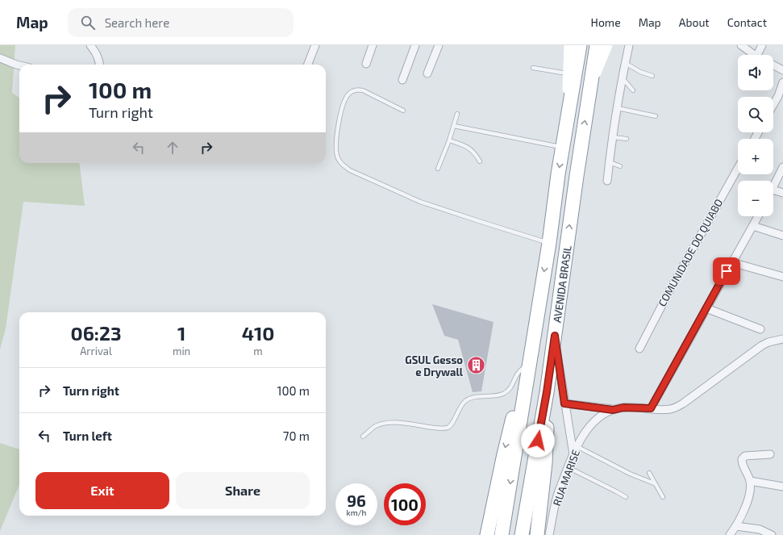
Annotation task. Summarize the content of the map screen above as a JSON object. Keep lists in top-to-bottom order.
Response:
{
  "streets": {
    "highway": ["AVENIDA BRASIL"],
    "street": ["COMUNIDADE DO QUIABO", "RUA MARISE"]
  },
  "places": {
    "building": ["GSUL Gesso e Drywall"]
  },
  "page": {
    "header": "Map",
    "search": "Search here",
    "nav": [
      "Home",
      "Map",
      "About",
      "Contact"
    ],
    "map_buttons": ["+", "−"],
    "turn": ["100 m", "Turn right"],
    "eta": [
      "06:23",
      "Arrival",
      "1",
      "min",
      "410",
      "m"
    ],
    "list": [
      {
        "name": "Turn right",
        "value": "100 m"
      },
      {
        "name": "Turn left",
        "value": "70 m"
      }
    ],
    "buttons": ["Exit", "Share"],
    "speed": "96 km/h",
    "limit": "100"
  }
}
